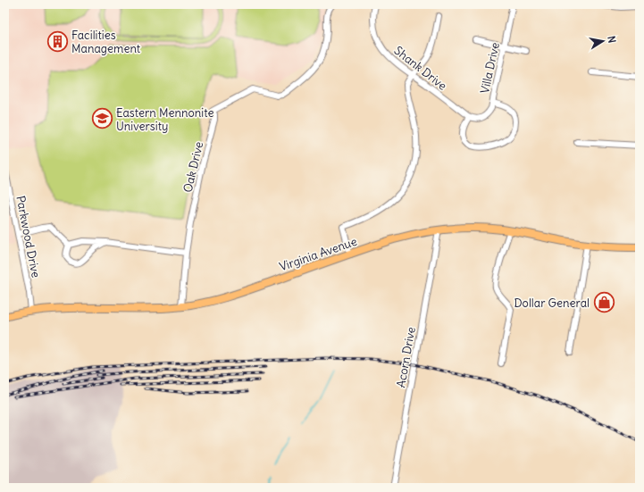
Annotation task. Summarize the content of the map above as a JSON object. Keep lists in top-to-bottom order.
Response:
{
  "streets": {
    "main road": ["Virginia Avenue"],
    "street": [
      "Shank Drive",
      "Villa Drive",
      "Oak Drive",
      "Parkwood Drive",
      "Acorn Drive"
    ]
  },
  "crossings": [
    ["Shank Drive", "Villa Drive"],
    ["Oak Drive", "Virginia Avenue"],
    ["Parkwood Drive", "Virginia Avenue"],
    ["Virginia Avenue", "Acorn Drive"]
  ],
  "places": {
    "building": ["Facilities Management"],
    "school or university": ["Eastern Mennonite University"],
    "shop": ["Dollar General"]
  },
  "north": "right"
}
